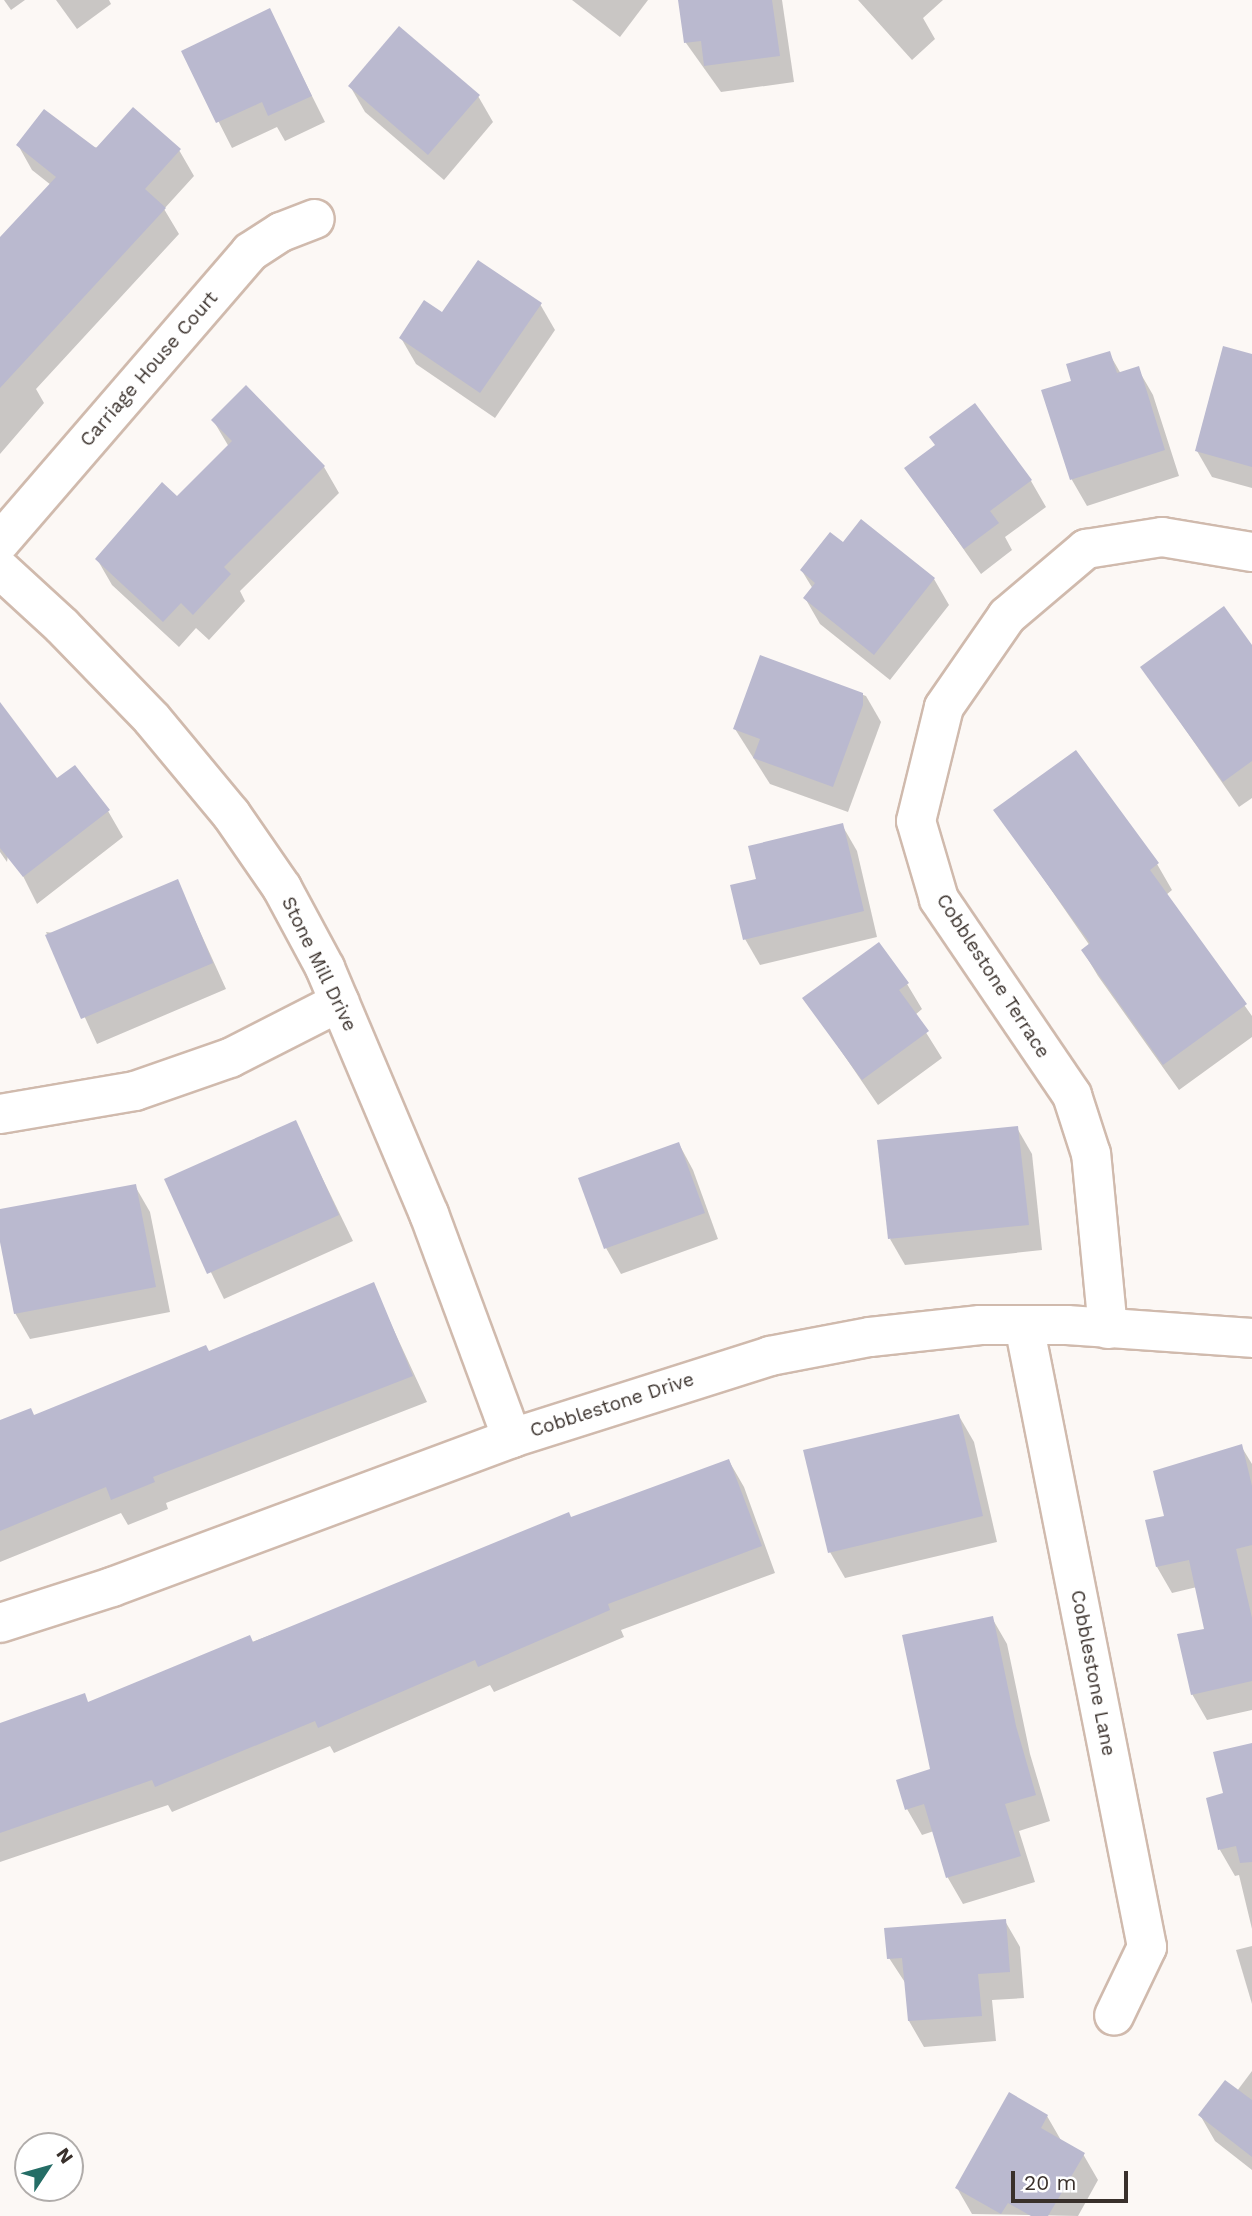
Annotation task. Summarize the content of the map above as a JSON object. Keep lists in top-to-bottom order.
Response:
{
  "streets": {
    "street": [
      "Carriage House Court",
      "Stone Mill Drive",
      "Cobblestone Terrace",
      "Cobblestone Drive",
      "Cobblestone Lane"
    ]
  },
  "crossings": [
    ["Stone Mill Drive", "Cobblestone Drive"],
    ["Cobblestone Terrace", "Cobblestone Drive"],
    ["Cobblestone Drive", "Cobblestone Lane"]
  ],
  "scale_bar": "20 m",
  "north": "top right"
}
